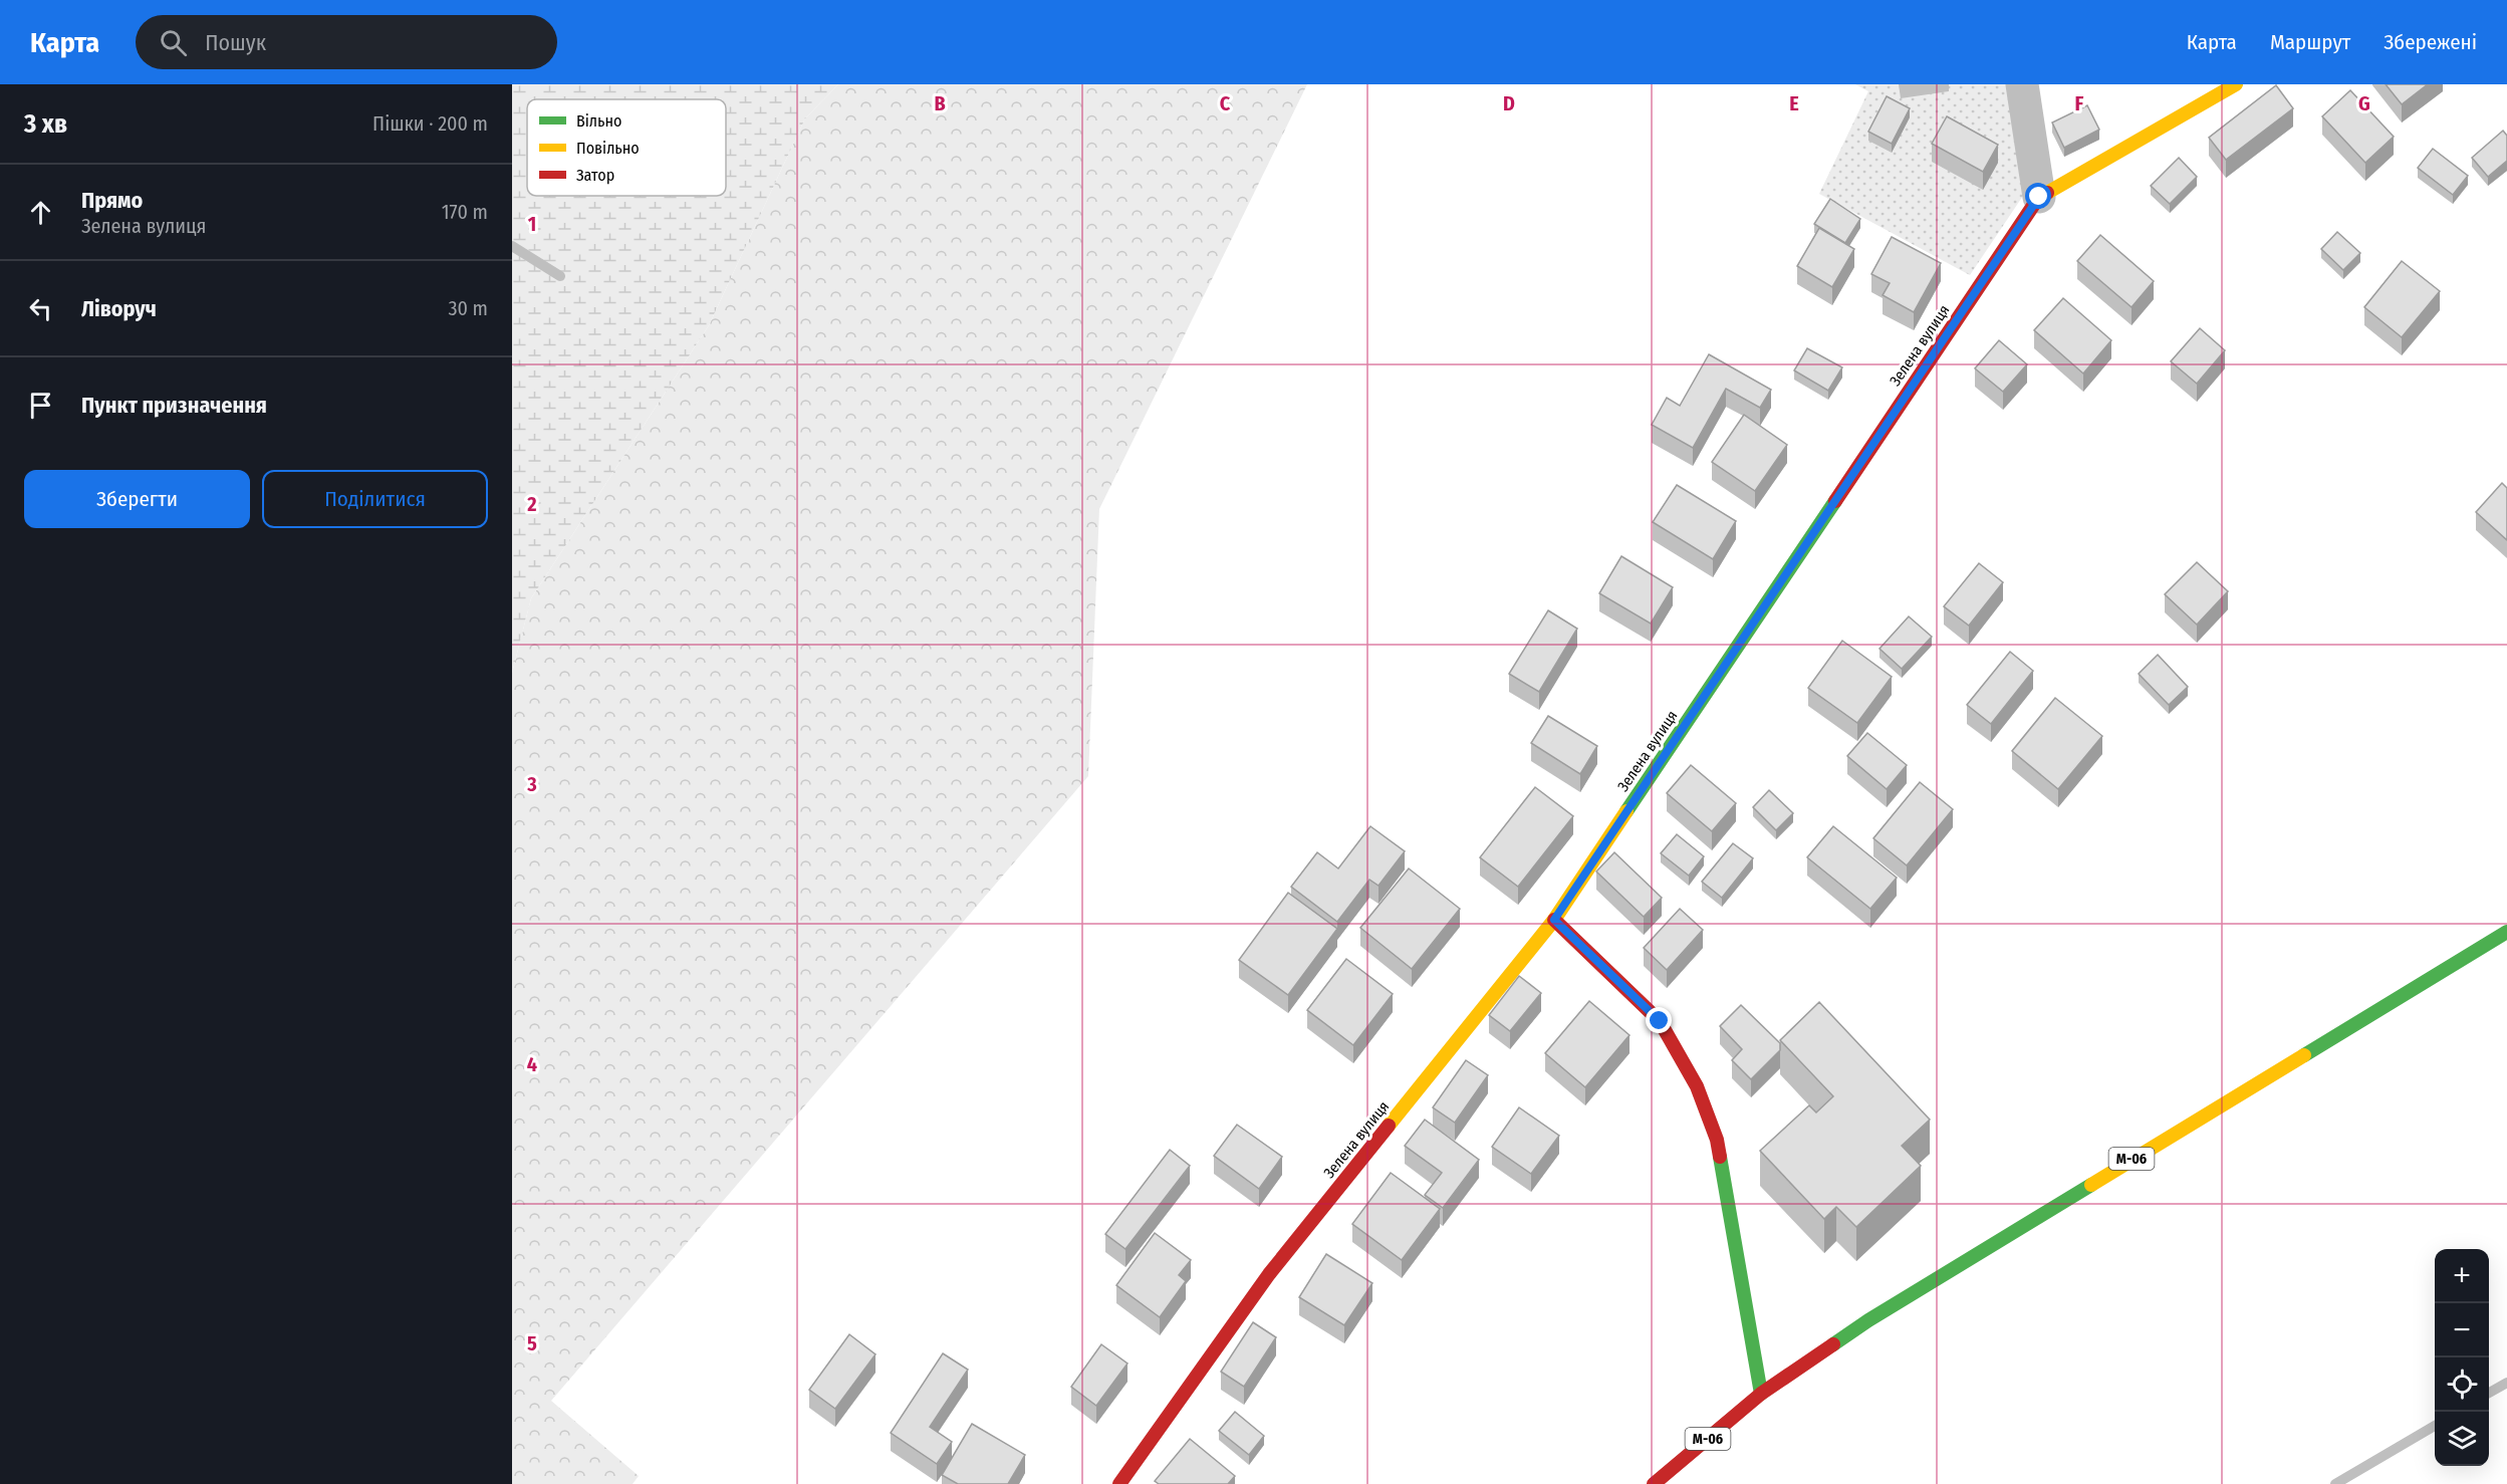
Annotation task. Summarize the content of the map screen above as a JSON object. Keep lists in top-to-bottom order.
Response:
{
  "streets": {
    "main road": ["Зелена вулиця", "М-06"]
  },
  "legend": ["Вільно", "Повільно", "Затор"],
  "page": {
    "header": "Карта",
    "search": "Пошук",
    "nav": ["Карта", "Маршрут", "Збережені"],
    "heading": ["3 хв", "Пішки · 200 m"],
    "list": [
      ["Прямо", "Зелена вулиця", "170 m"],
      ["Ліворуч", "30 m"],
      "Пункт призначення"
    ],
    "buttons": ["Зберегти", "Поділитися"],
    "map_buttons": ["+", "−"]
  },
  "grid": {
    "columns": [
      "B",
      "C",
      "D",
      "E",
      "F",
      "G"
    ],
    "rows": [
      "1",
      "2",
      "3",
      "4",
      "5"
    ]
  }
}
